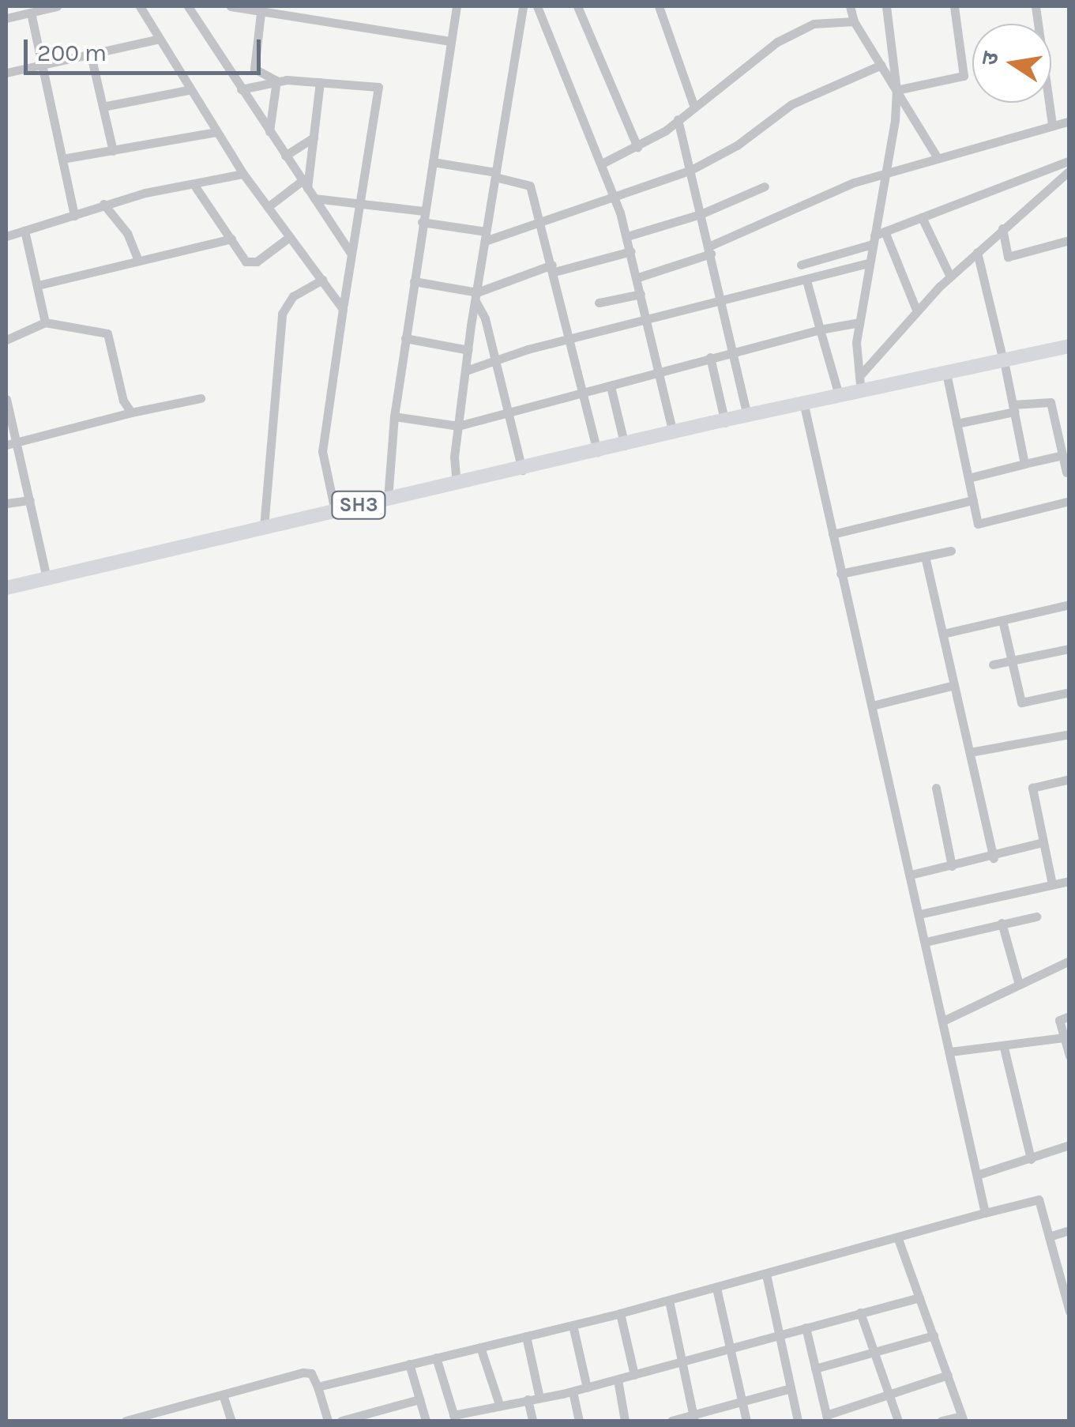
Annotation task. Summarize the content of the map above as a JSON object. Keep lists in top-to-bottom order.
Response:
{
  "streets": {
    "main road": ["SH3"]
  },
  "scale_bar": "200 m",
  "north": "left"
}
